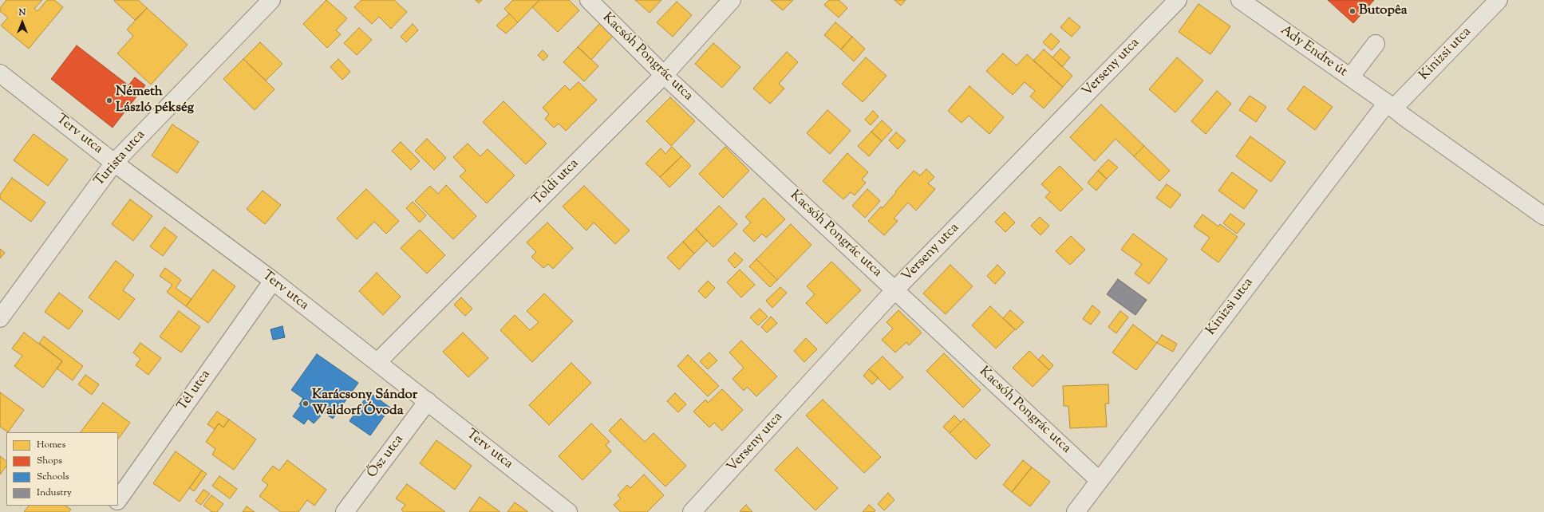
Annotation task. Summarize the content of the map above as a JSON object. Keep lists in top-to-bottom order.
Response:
{
  "streets": {
    "street": [
      "Ady Endre út",
      "Kinizsi utca",
      "Kacsóh Pongrác utca",
      "Verseny utca",
      "Terv utca",
      "Turista utca",
      "Toldi utca",
      "Tél utca",
      "Ősz utca"
    ]
  },
  "crossings": [
    ["Ady Endre út", "Kinizsi utca"],
    ["Kinizsi utca", "Kacsóh Pongrác utca"],
    ["Kacsóh Pongrác utca", "Verseny utca"],
    ["Kacsóh Pongrác utca", "Toldi utca"],
    ["Terv utca", "Turista utca"],
    ["Terv utca", "Toldi utca"],
    ["Terv utca", "Tél utca"],
    ["Terv utca", "Ősz utca"]
  ],
  "places": ["Butopêa", "Németh László pékség", "Karácsony Sándor Waldorf Óvoda"],
  "legend": [
    "Homes",
    "Shops",
    "Schools",
    "Industry"
  ],
  "north": "top"
}
